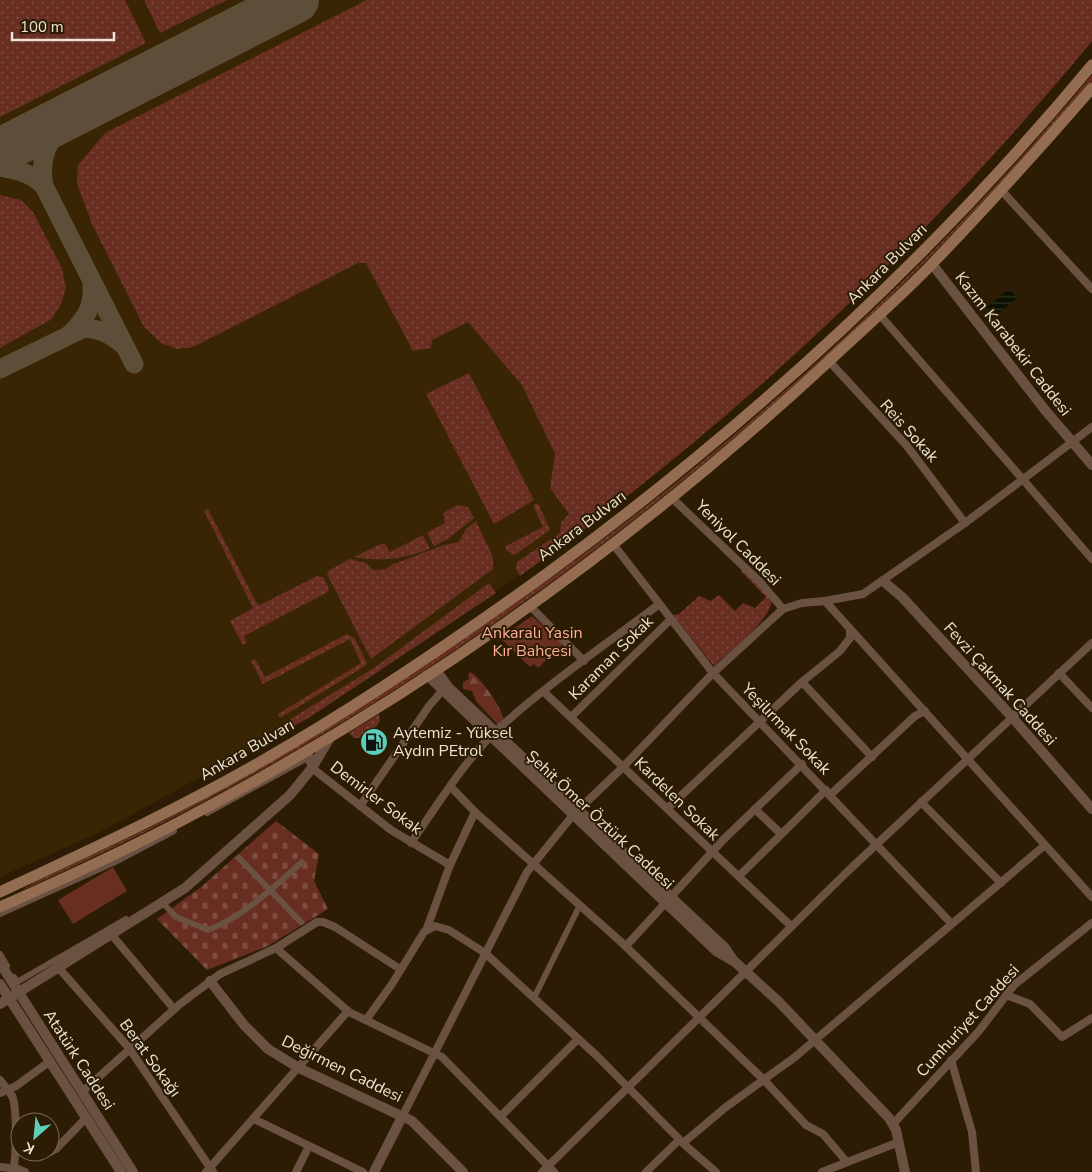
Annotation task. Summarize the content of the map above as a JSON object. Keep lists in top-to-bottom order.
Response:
{
  "streets": {
    "main road": ["Ankara Bulvarı"],
    "street": [
      "Kazım Karabekir Caddesi",
      "Reis Sokak",
      "Yeniyol Caddesi",
      "Karaman Sokak",
      "Fevzi Çakmak Caddesi",
      "Yeşilırmak Sokak",
      "Demirler Sokak",
      "Kardelen Sokak",
      "Şehit Ömer Öztürk Caddesi",
      "Cumhuriyet Caddesi",
      "Berat Sokağı",
      "Atatürk Caddesi",
      "Değirmen Caddesi"
    ]
  },
  "crossings": [
    ["Ankara Bulvarı", "Kazım Karabekir Caddesi"],
    ["Ankara Bulvarı", "Reis Sokak"],
    ["Ankara Bulvarı", "Yeniyol Caddesi"],
    ["Ankara Bulvarı", "Yeşilırmak Sokak"],
    ["Ankara Bulvarı", "Şehit Ömer Öztürk Caddesi"],
    ["Karaman Sokak", "Yeşilırmak Sokak"],
    ["Karaman Sokak", "Kardelen Sokak"],
    ["Şehit Ömer Öztürk Caddesi", "Cumhuriyet Caddesi"]
  ],
  "parks": ["Ankaralı Yasin Kır Bahçesi"],
  "places": {
    "fuel station": ["Aytemiz - Yüksel Aydın PEtrol"]
  },
  "scale_bar": "100 m",
  "north": "bottom left"
}
